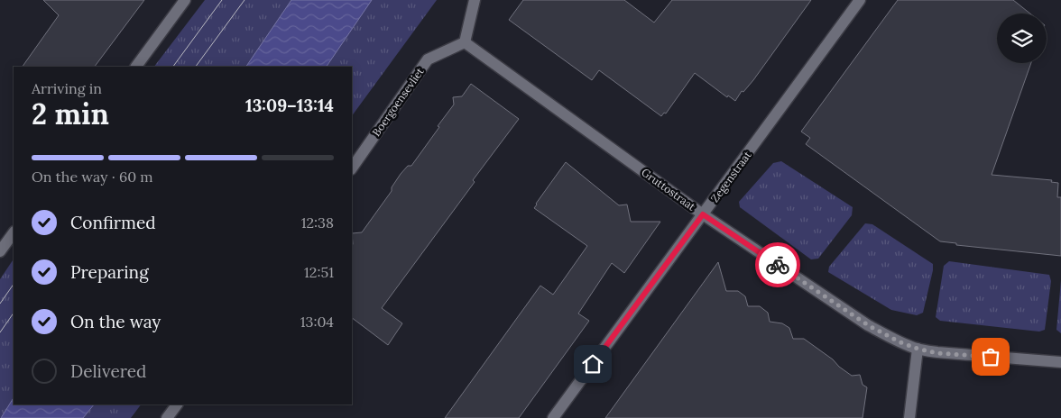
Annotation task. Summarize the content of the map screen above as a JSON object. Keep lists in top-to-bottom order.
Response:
{
  "streets": {
    "street": ["Boergoensevliet", "Zegenstraat", "Gruttostraat"]
  },
  "crossings": [
    ["Boergoensevliet", "Gruttostraat"],
    ["Zegenstraat", "Gruttostraat"]
  ],
  "page": {
    "heading": ["2 min", "Arriving in", "13:09–13:14"],
    "bar": "On the way · 60 m",
    "list": [
      ["Confirmed", "12:38"],
      ["Preparing", "12:51"],
      ["On the way", "13:04"],
      "Delivered"
    ]
  }
}
